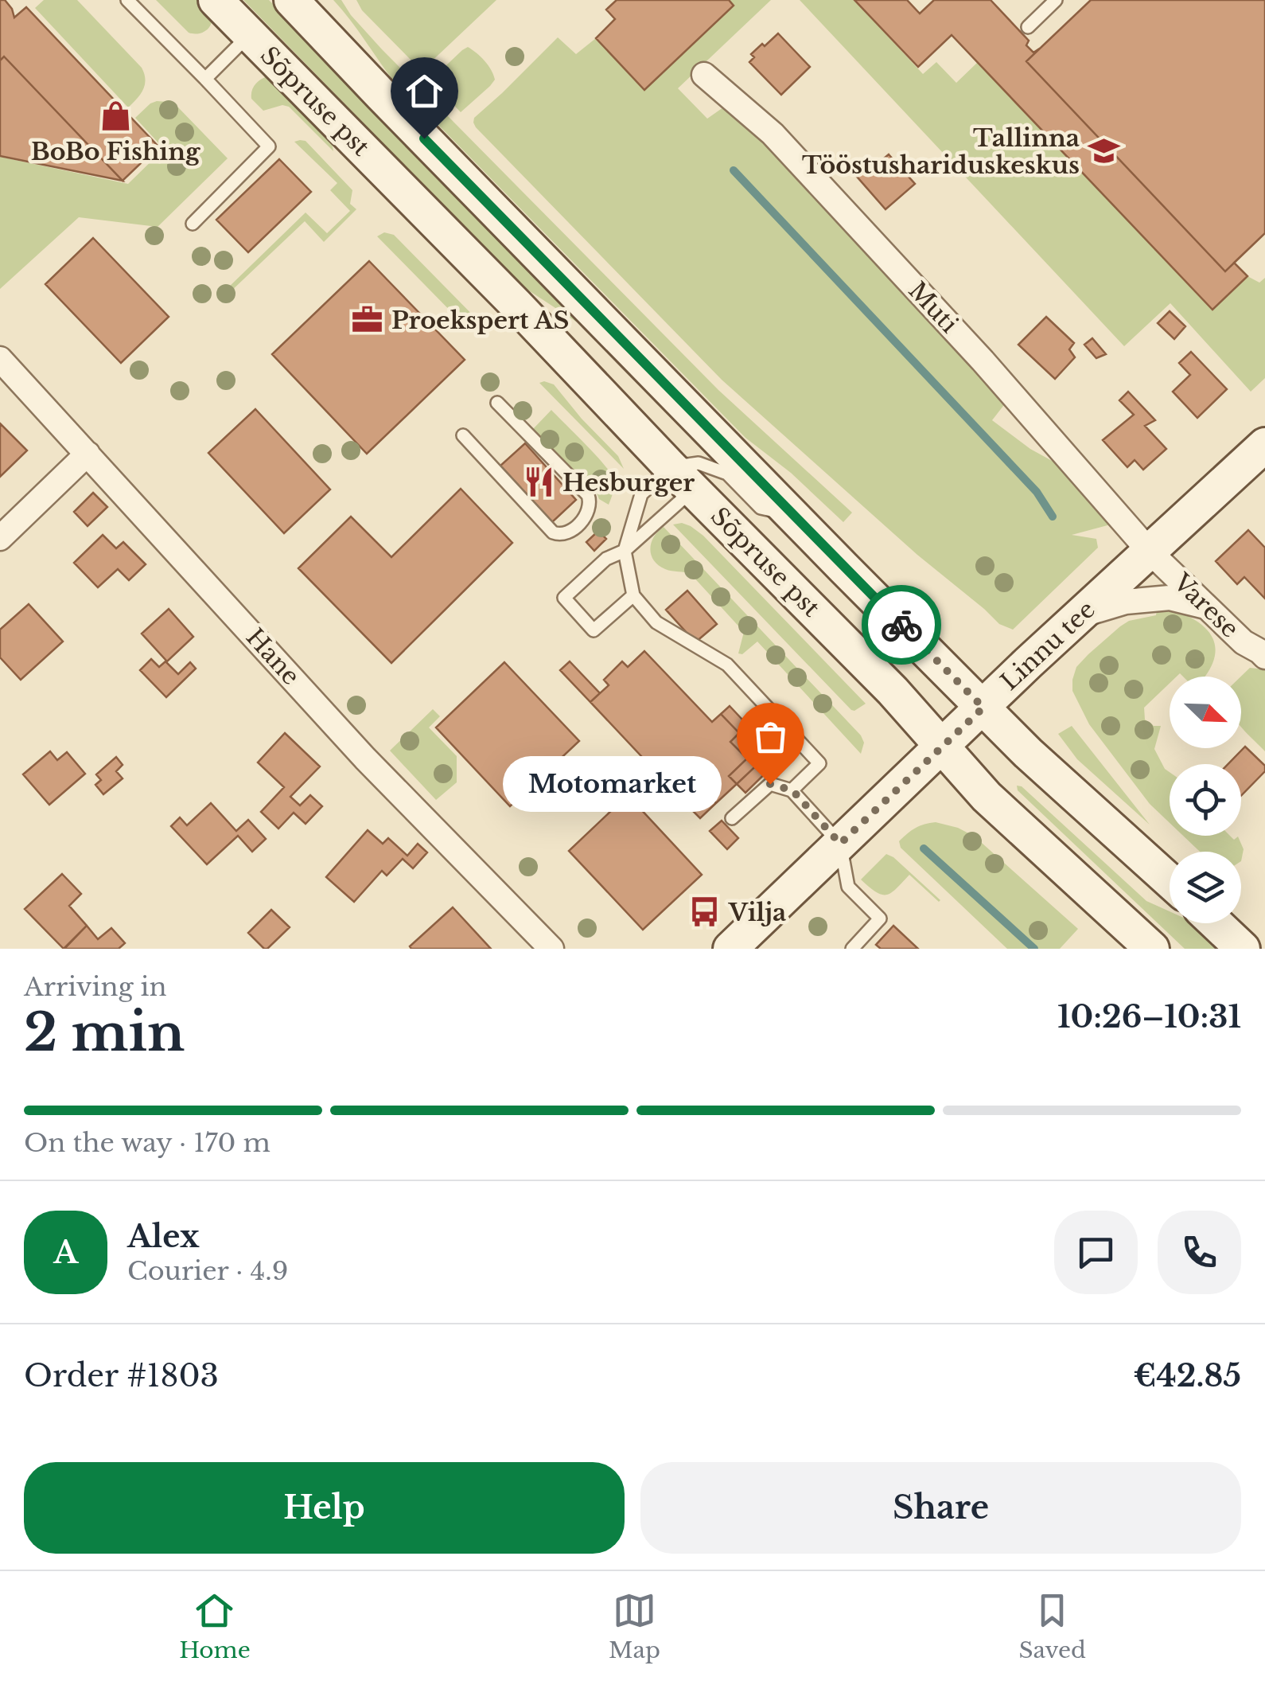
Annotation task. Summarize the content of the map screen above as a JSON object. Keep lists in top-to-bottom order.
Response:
{
  "streets": {
    "main road": ["Sõpruse pst", "Linnu tee"],
    "street": ["Muti", "Varese", "Hane"]
  },
  "crossings": [
    ["Sõpruse pst", "Linnu tee"],
    ["Muti", "Varese"],
    ["Muti", "Linnu tee"],
    ["Varese", "Linnu tee"]
  ],
  "places": {
    "shop": ["BoBo Fishing"],
    "school or university": ["Tallinna Tööstushariduskeskus"],
    "office": ["Proekspert AS"],
    "restaurant": ["Hesburger"],
    "other": ["Motomarket"],
    "bus stop": ["Vilja"]
  },
  "north": "bottom right",
  "page": {
    "bubble": "Motomarket",
    "heading": ["2 min", "Arriving in", "10:26–10:31"],
    "panel": [
      "Alex",
      "Courier · 4.9",
      "Order #1803",
      "€42.85"
    ],
    "bar": "On the way · 170 m",
    "round": "A",
    "buttons": ["Help", "Share"],
    "tabs": ["Home", "Map", "Saved"]
  }
}
